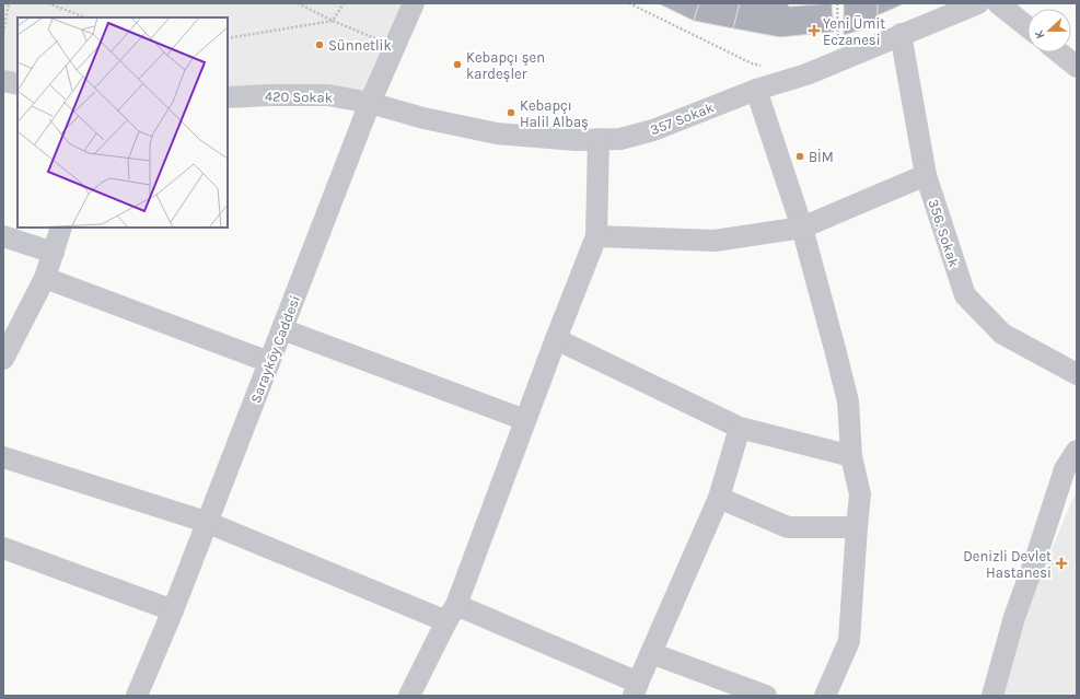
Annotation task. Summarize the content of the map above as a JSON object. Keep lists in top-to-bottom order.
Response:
{
  "streets": {
    "street": [
      "420 Sokak",
      "357 Sokak",
      "356. Sokak",
      "Sarayköy Caddesi"
    ]
  },
  "crossings": [
    ["420 Sokak", "357 Sokak"],
    ["420 Sokak", "Sarayköy Caddesi"],
    ["357 Sokak", "356. Sokak"],
    ["357 Sokak", "Sarayköy Caddesi"]
  ],
  "places": {
    "health": ["Yeni Ümit Eczanesi", "Denizli Devlet Hastanesi"],
    "other": [
      "Sünnetlik",
      "Kebapçı şen kardeşler",
      "Kebapçı Halil Albaş",
      "BİM"
    ]
  },
  "north": "left"
}
